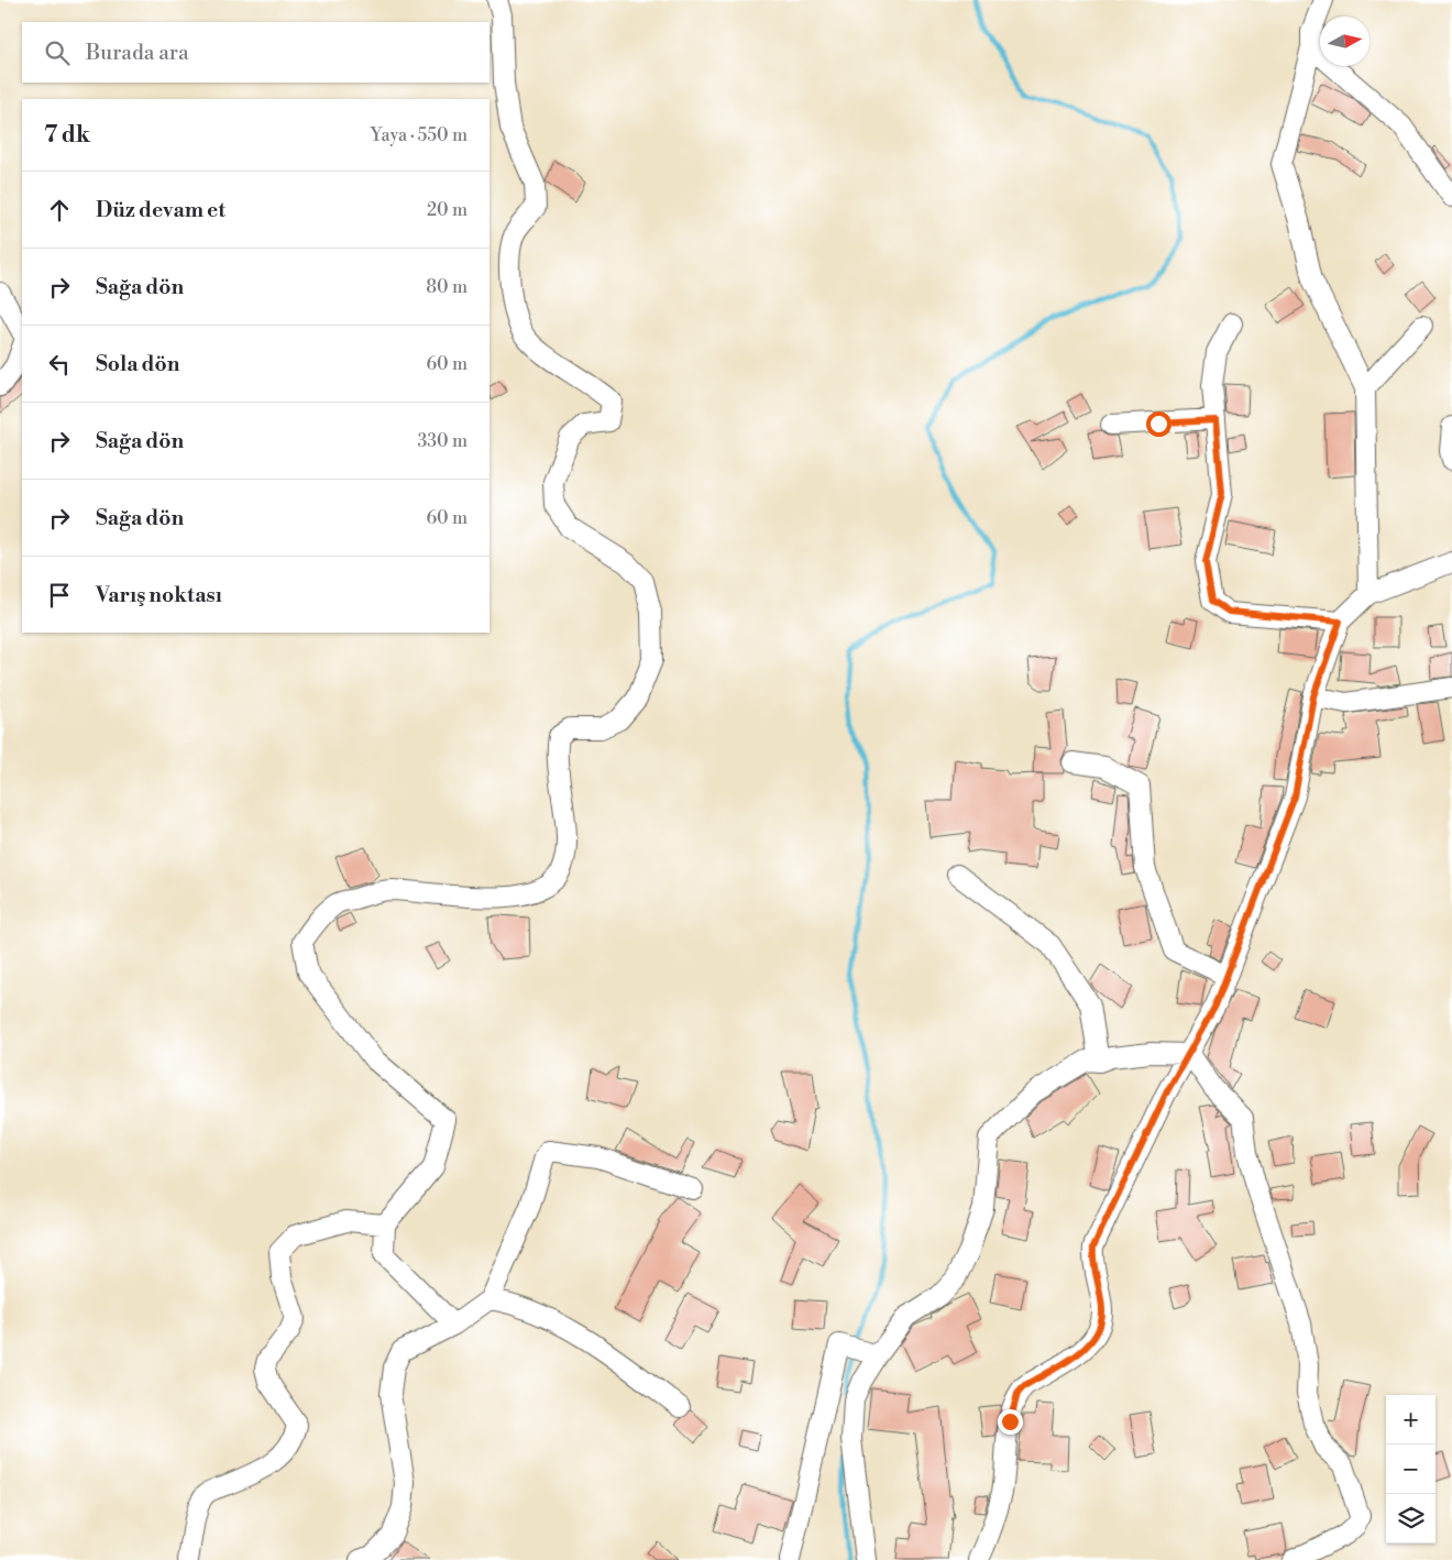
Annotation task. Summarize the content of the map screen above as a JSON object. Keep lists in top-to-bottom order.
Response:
{
  "north": "right",
  "page": {
    "search": "Burada ara",
    "heading": ["7 dk", "Yaya · 550 m"],
    "list": [
      ["Düz devam et", "20 m"],
      ["Sağa dön", "80 m"],
      ["Sola dön", "60 m"],
      ["Sağa dön", "330 m"],
      ["Sağa dön", "60 m"],
      "Varış noktası"
    ],
    "map_buttons": ["+", "−"]
  }
}
